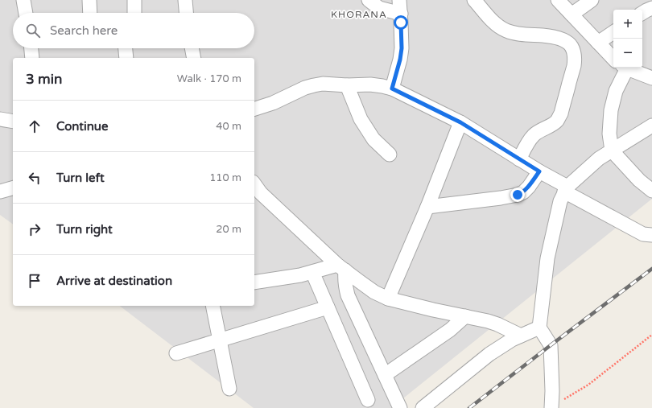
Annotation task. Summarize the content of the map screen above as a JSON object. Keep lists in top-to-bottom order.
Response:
{
  "districts": ["KHORANA"],
  "page": {
    "map_buttons": ["+", "−"],
    "search": "Search here",
    "heading": ["3 min", "Walk · 170 m"],
    "list": [
      ["Continue", "40 m"],
      ["Turn left", "110 m"],
      ["Turn right", "20 m"],
      "Arrive at destination"
    ]
  }
}
